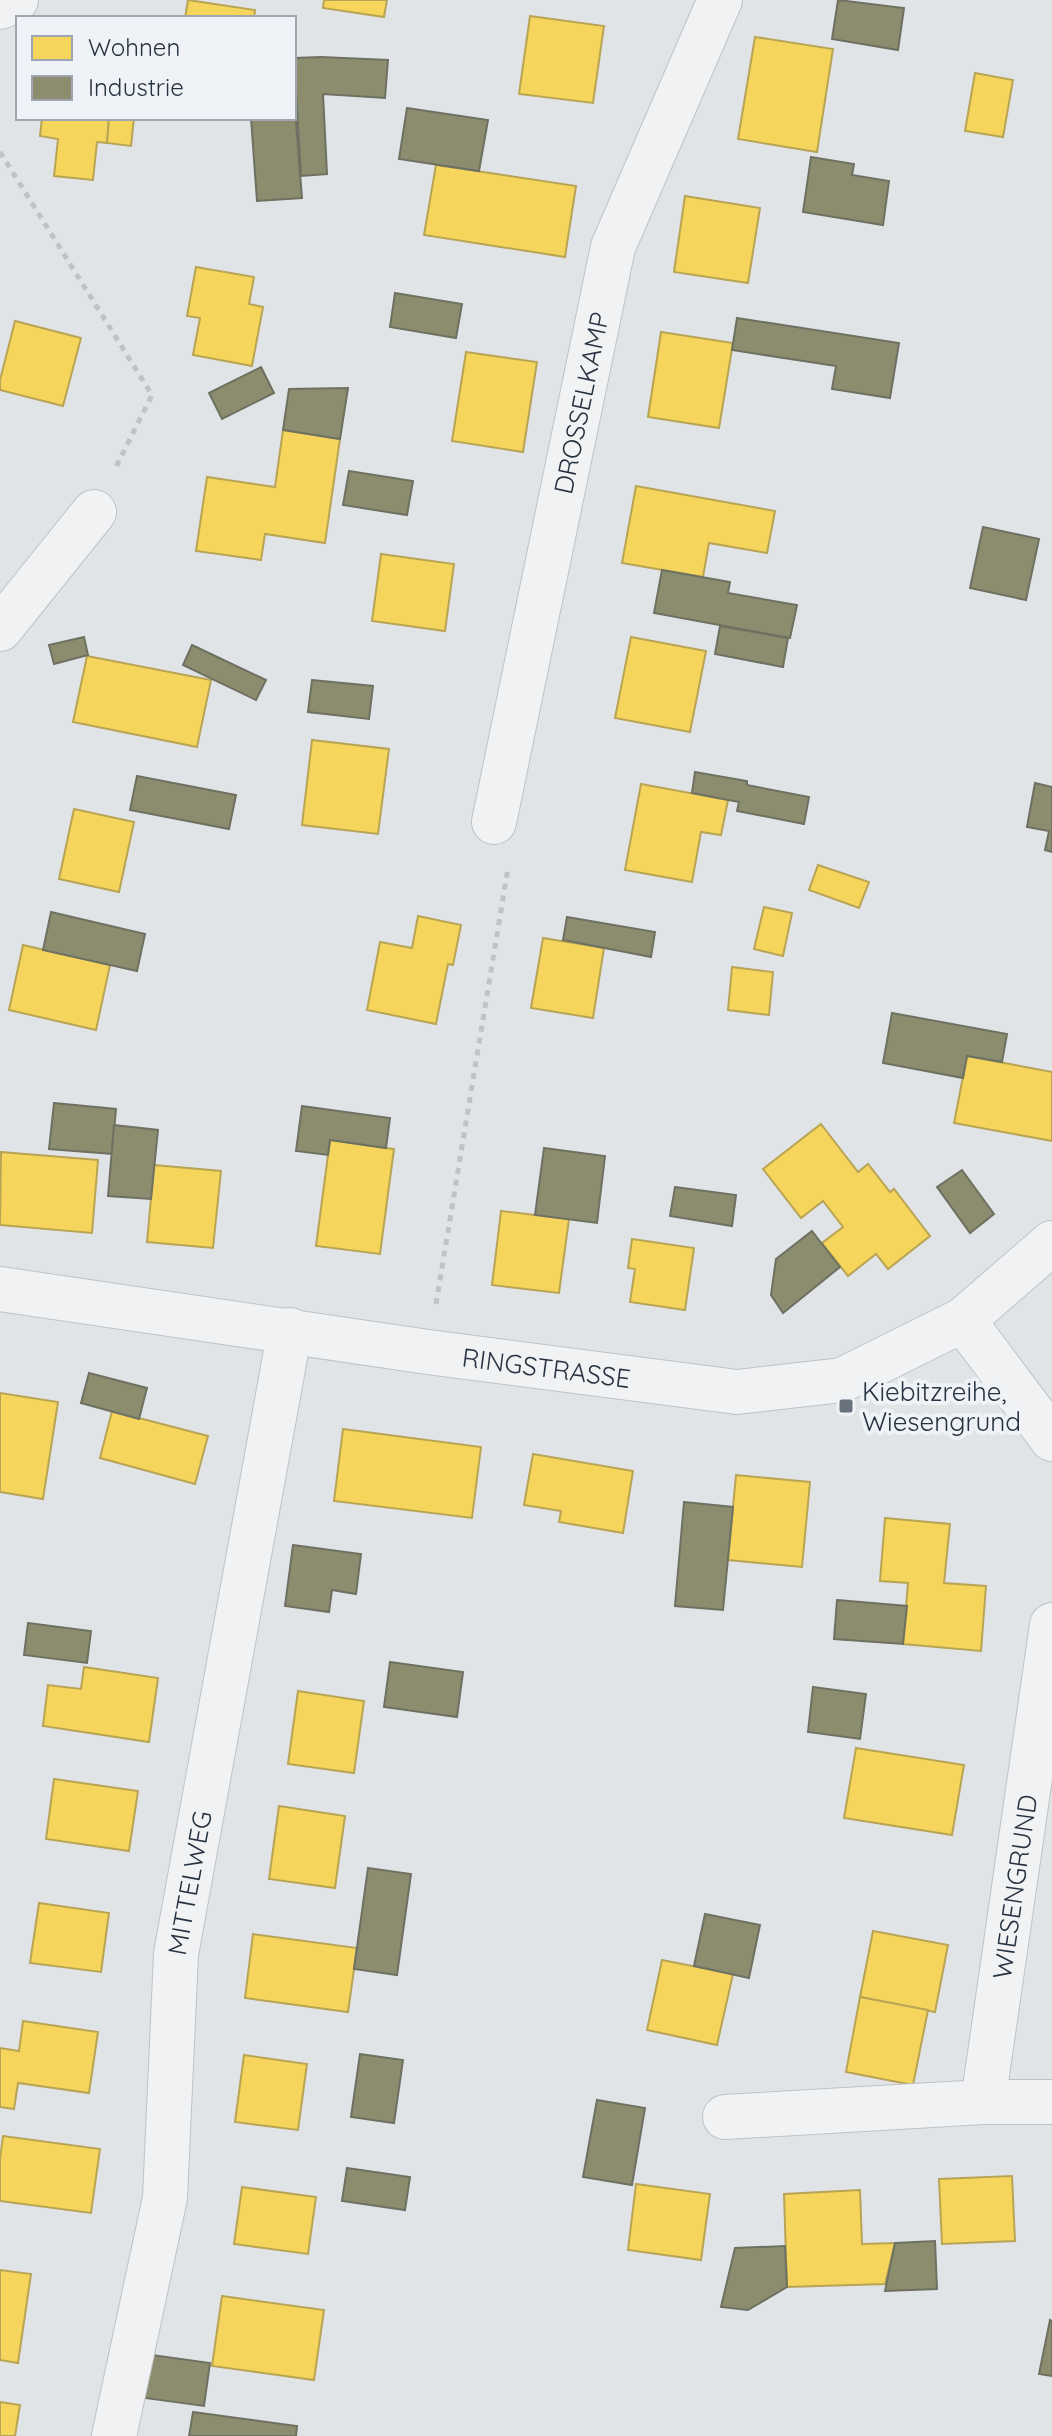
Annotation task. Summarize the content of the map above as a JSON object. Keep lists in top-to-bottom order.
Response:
{
  "streets": {
    "street": [
      "DROSSELKAMP",
      "RINGSTRASSE",
      "MITTELWEG",
      "WIESENGRUND"
    ]
  },
  "crossings": [
    ["RINGSTRASSE", "MITTELWEG"]
  ],
  "places": {
    "transit": ["Kiebitzreihe, Wiesengrund"]
  },
  "legend": ["Wohnen", "Industrie"]
}
